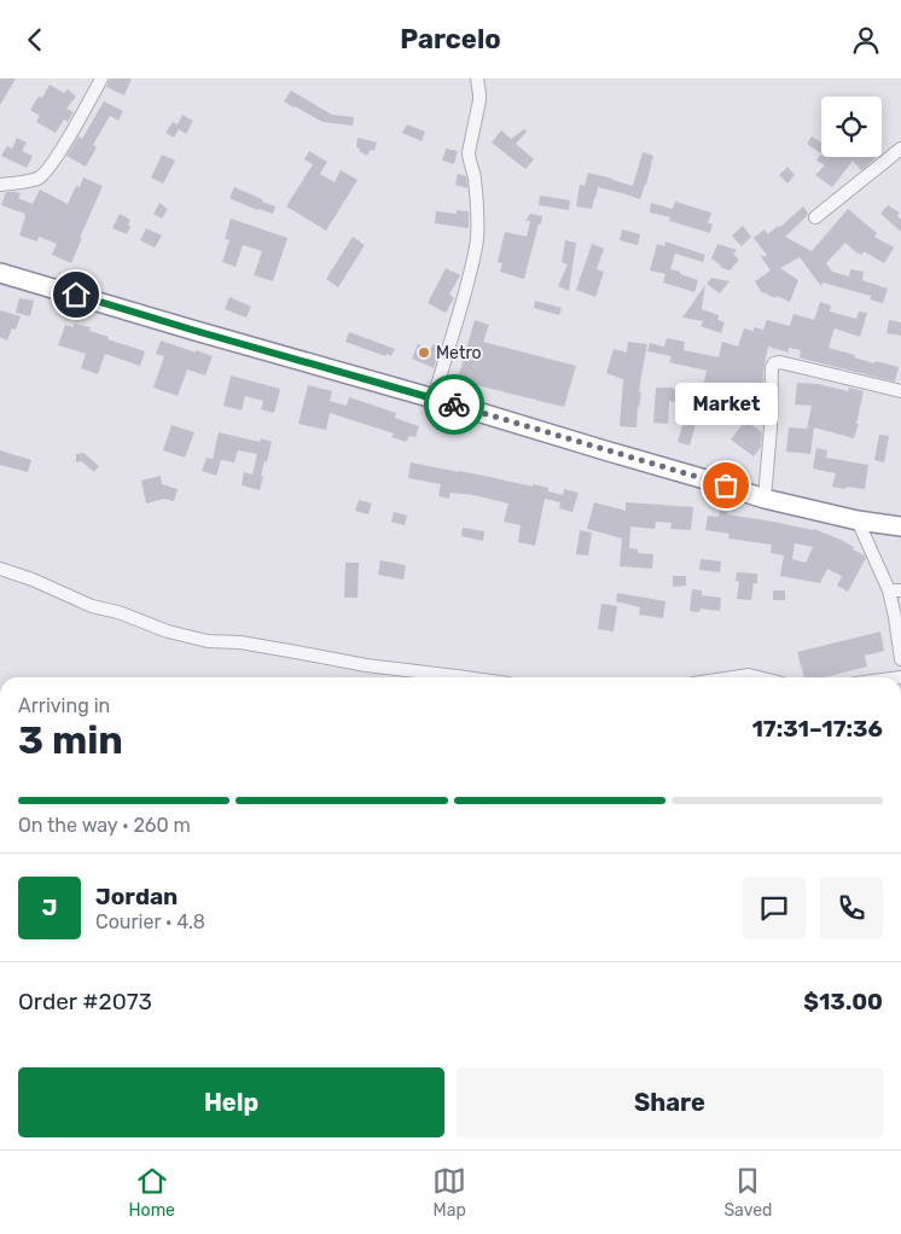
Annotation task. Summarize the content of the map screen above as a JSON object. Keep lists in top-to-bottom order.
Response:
{
  "places": ["Metro", "Market"],
  "page": {
    "header": "Parcelo",
    "bubble": "Market",
    "heading": ["3 min", "Arriving in", "17:31–17:36"],
    "panel": [
      "Jordan",
      "Courier · 4.8",
      "Order #2073",
      "$13.00"
    ],
    "bar": "On the way · 260 m",
    "round": "J",
    "buttons": ["Help", "Share"],
    "tabs": ["Home", "Map", "Saved"]
  }
}
